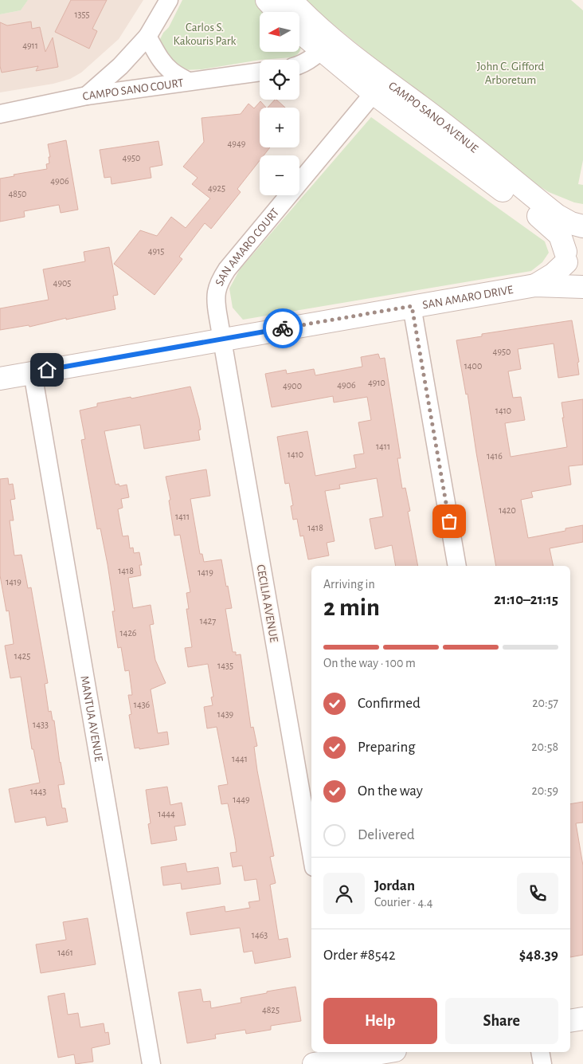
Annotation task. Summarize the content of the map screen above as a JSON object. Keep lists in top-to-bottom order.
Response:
{
  "streets": {
    "street": [
      "CAMPO SANO COURT",
      "CAMPO SANO AVENUE",
      "SAN AMARO COURT",
      "SAN AMARO DRIVE",
      "CECILIA AVENUE",
      "MANTUA AVENUE"
    ]
  },
  "crossings": [
    ["CAMPO SANO AVENUE", "SAN AMARO COURT"],
    ["CAMPO SANO AVENUE", "SAN AMARO DRIVE"],
    ["SAN AMARO COURT", "SAN AMARO DRIVE"],
    ["SAN AMARO COURT", "CECILIA AVENUE"],
    ["SAN AMARO DRIVE", "CECILIA AVENUE"],
    ["SAN AMARO DRIVE", "MANTUA AVENUE"]
  ],
  "parks": ["Carlos S. Kakouris Park", "John C. Gifford Arboretum"],
  "house_numbers": [
    "1355",
    "4911",
    "4949",
    "4950",
    "4906",
    "4925",
    "4850",
    "4915",
    "4905",
    "4950",
    "1400",
    "4910",
    "4906",
    "4900",
    "1410",
    "1411",
    "1410",
    "1416",
    "1420",
    "1411",
    "1418",
    "1418",
    "1419",
    "1419",
    "1427",
    "1426",
    "1425",
    "1435",
    "1436",
    "1439",
    "1433",
    "1441",
    "1443",
    "1449",
    "1444",
    "1463",
    "1461",
    "4825"
  ],
  "north": "left",
  "page": {
    "map_buttons": ["+", "−"],
    "heading": ["2 min", "Arriving in", "21:10–21:15"],
    "panel": [
      "Jordan",
      "Courier · 4.4",
      "Order #8542",
      "$48.39"
    ],
    "bar": "On the way · 100 m",
    "list": [
      ["Confirmed", "20:57"],
      ["Preparing", "20:58"],
      ["On the way", "20:59"],
      "Delivered"
    ],
    "buttons": ["Help", "Share"]
  }
}
